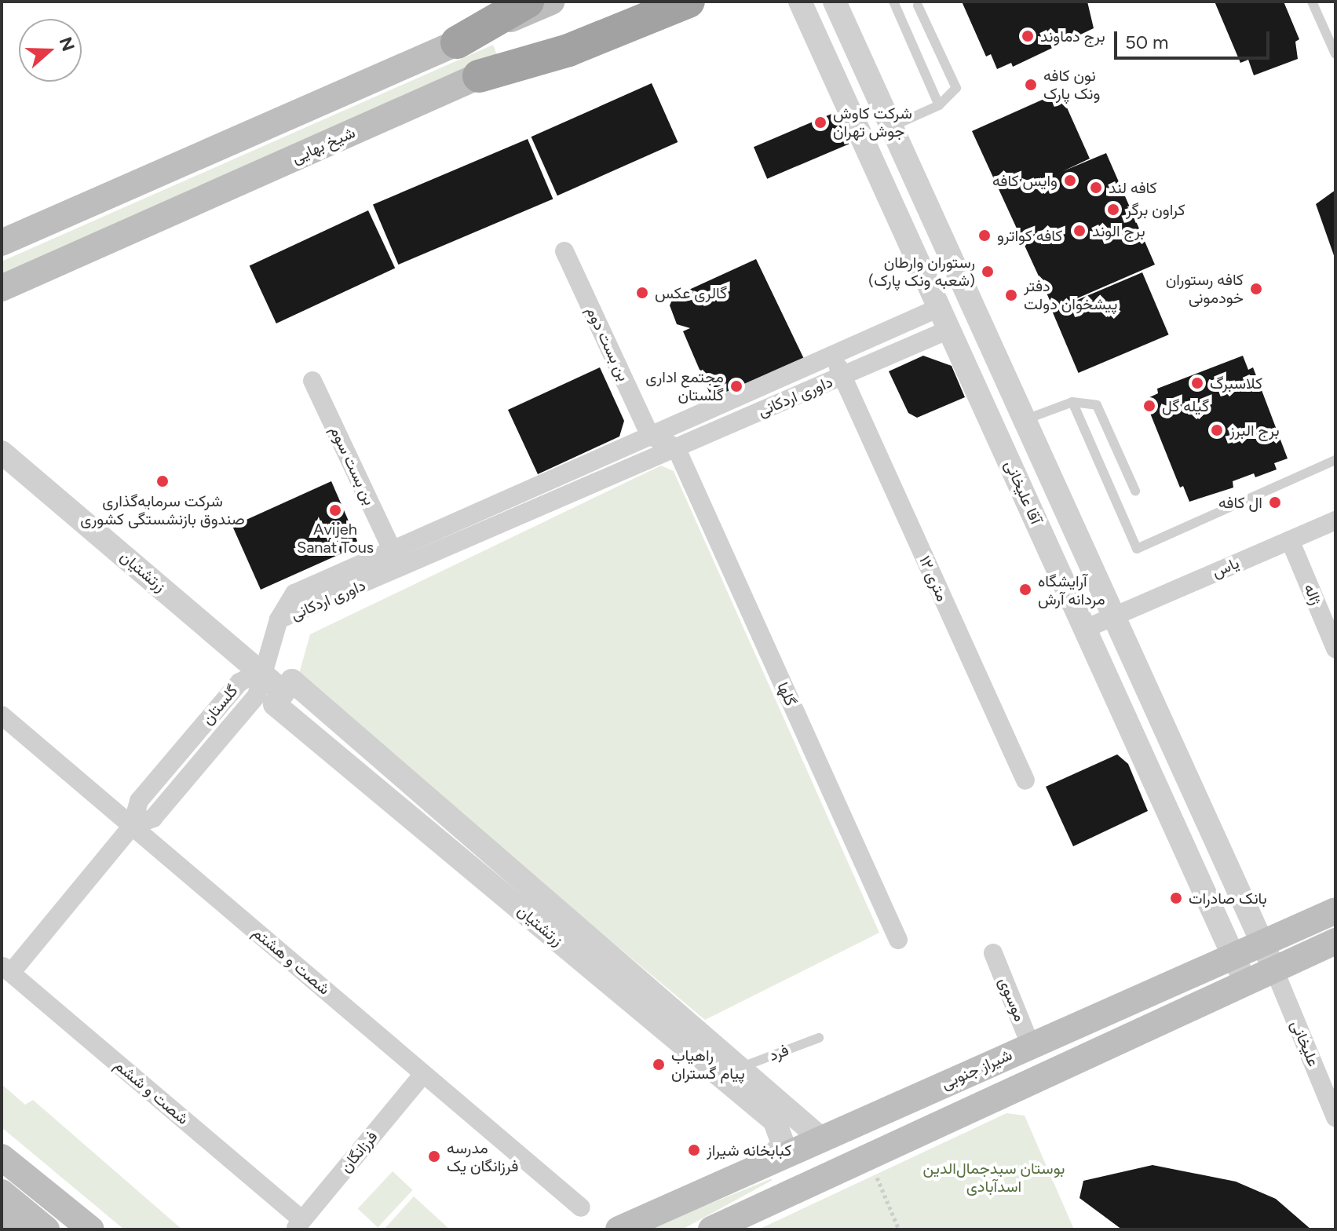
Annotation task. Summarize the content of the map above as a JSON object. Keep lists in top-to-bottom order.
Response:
{
  "streets": {
    "main road": ["شیخ بهایی", "شیراز جنوبی"],
    "street": [
      "بن بست دوم",
      "داوری اردکانی",
      "بن بست سوم",
      "آقا علیخانی",
      "یاس",
      "زرتشتیان",
      "۱۲ متری",
      "ژاله",
      "گلها",
      "گلستان",
      "شصت و هشتم",
      "موسوی",
      "علیخانی",
      "شصت و ششم",
      "فرزانگان"
    ],
    "lane": ["فرد"]
  },
  "crossings": [
    ["بن بست دوم", "داوری اردکانی"],
    ["داوری اردکانی", "بن بست سوم"],
    ["داوری اردکانی", "آقا علیخانی"],
    ["داوری اردکانی", "زرتشتیان"],
    ["داوری اردکانی", "۱۲ متری"],
    ["داوری اردکانی", "گلها"],
    ["داوری اردکانی", "گلستان"],
    ["آقا علیخانی", "یاس"],
    ["آقا علیخانی", "علیخانی"],
    ["آقا علیخانی", "شیراز جنوبی"],
    ["یاس", "ژاله"],
    ["زرتشتیان", "گلستان"],
    ["زرتشتیان", "فرد"],
    ["زرتشتیان", "شیراز جنوبی"],
    ["گلستان", "شصت و هشتم"],
    ["گلستان", "شصت و ششم"],
    ["شصت و هشتم", "فرزانگان"],
    ["موسوی", "شیراز جنوبی"],
    ["شصت و ششم", "فرزانگان"]
  ],
  "parks": ["بوستان سیدجمال‌الدین اسدآبادی"],
  "places": [
    "برج دماوند",
    "نون کافه ونک پارک",
    "شرکت کاوش جوش تهران",
    "وایس کافه",
    "کافه لند",
    "کراون برگر",
    "برج الوند",
    "کافه کواترو",
    "رستوران وارطان (شعبه ونک پارک)",
    "کافه رستوران خودمونی",
    "گالری عکس",
    "دفتر پیشخوان دولت",
    "کلاسبرگ",
    "مجتمع اداری گلستان",
    "گیله گل",
    "برج البرز",
    "شرکت سرمایه‌گذاری صندوق بازنشستگی کشوری",
    "ال کافه",
    "Avijeh Sanat Tous",
    "آرایشگاه مردانه آرش",
    "بانک صادرات",
    "راهیاب پیام گستران",
    "کبابخانه شیراز",
    "مدرسه فرزانگان یک"
  ],
  "scale_bar": "50 m",
  "north": "right"
}
